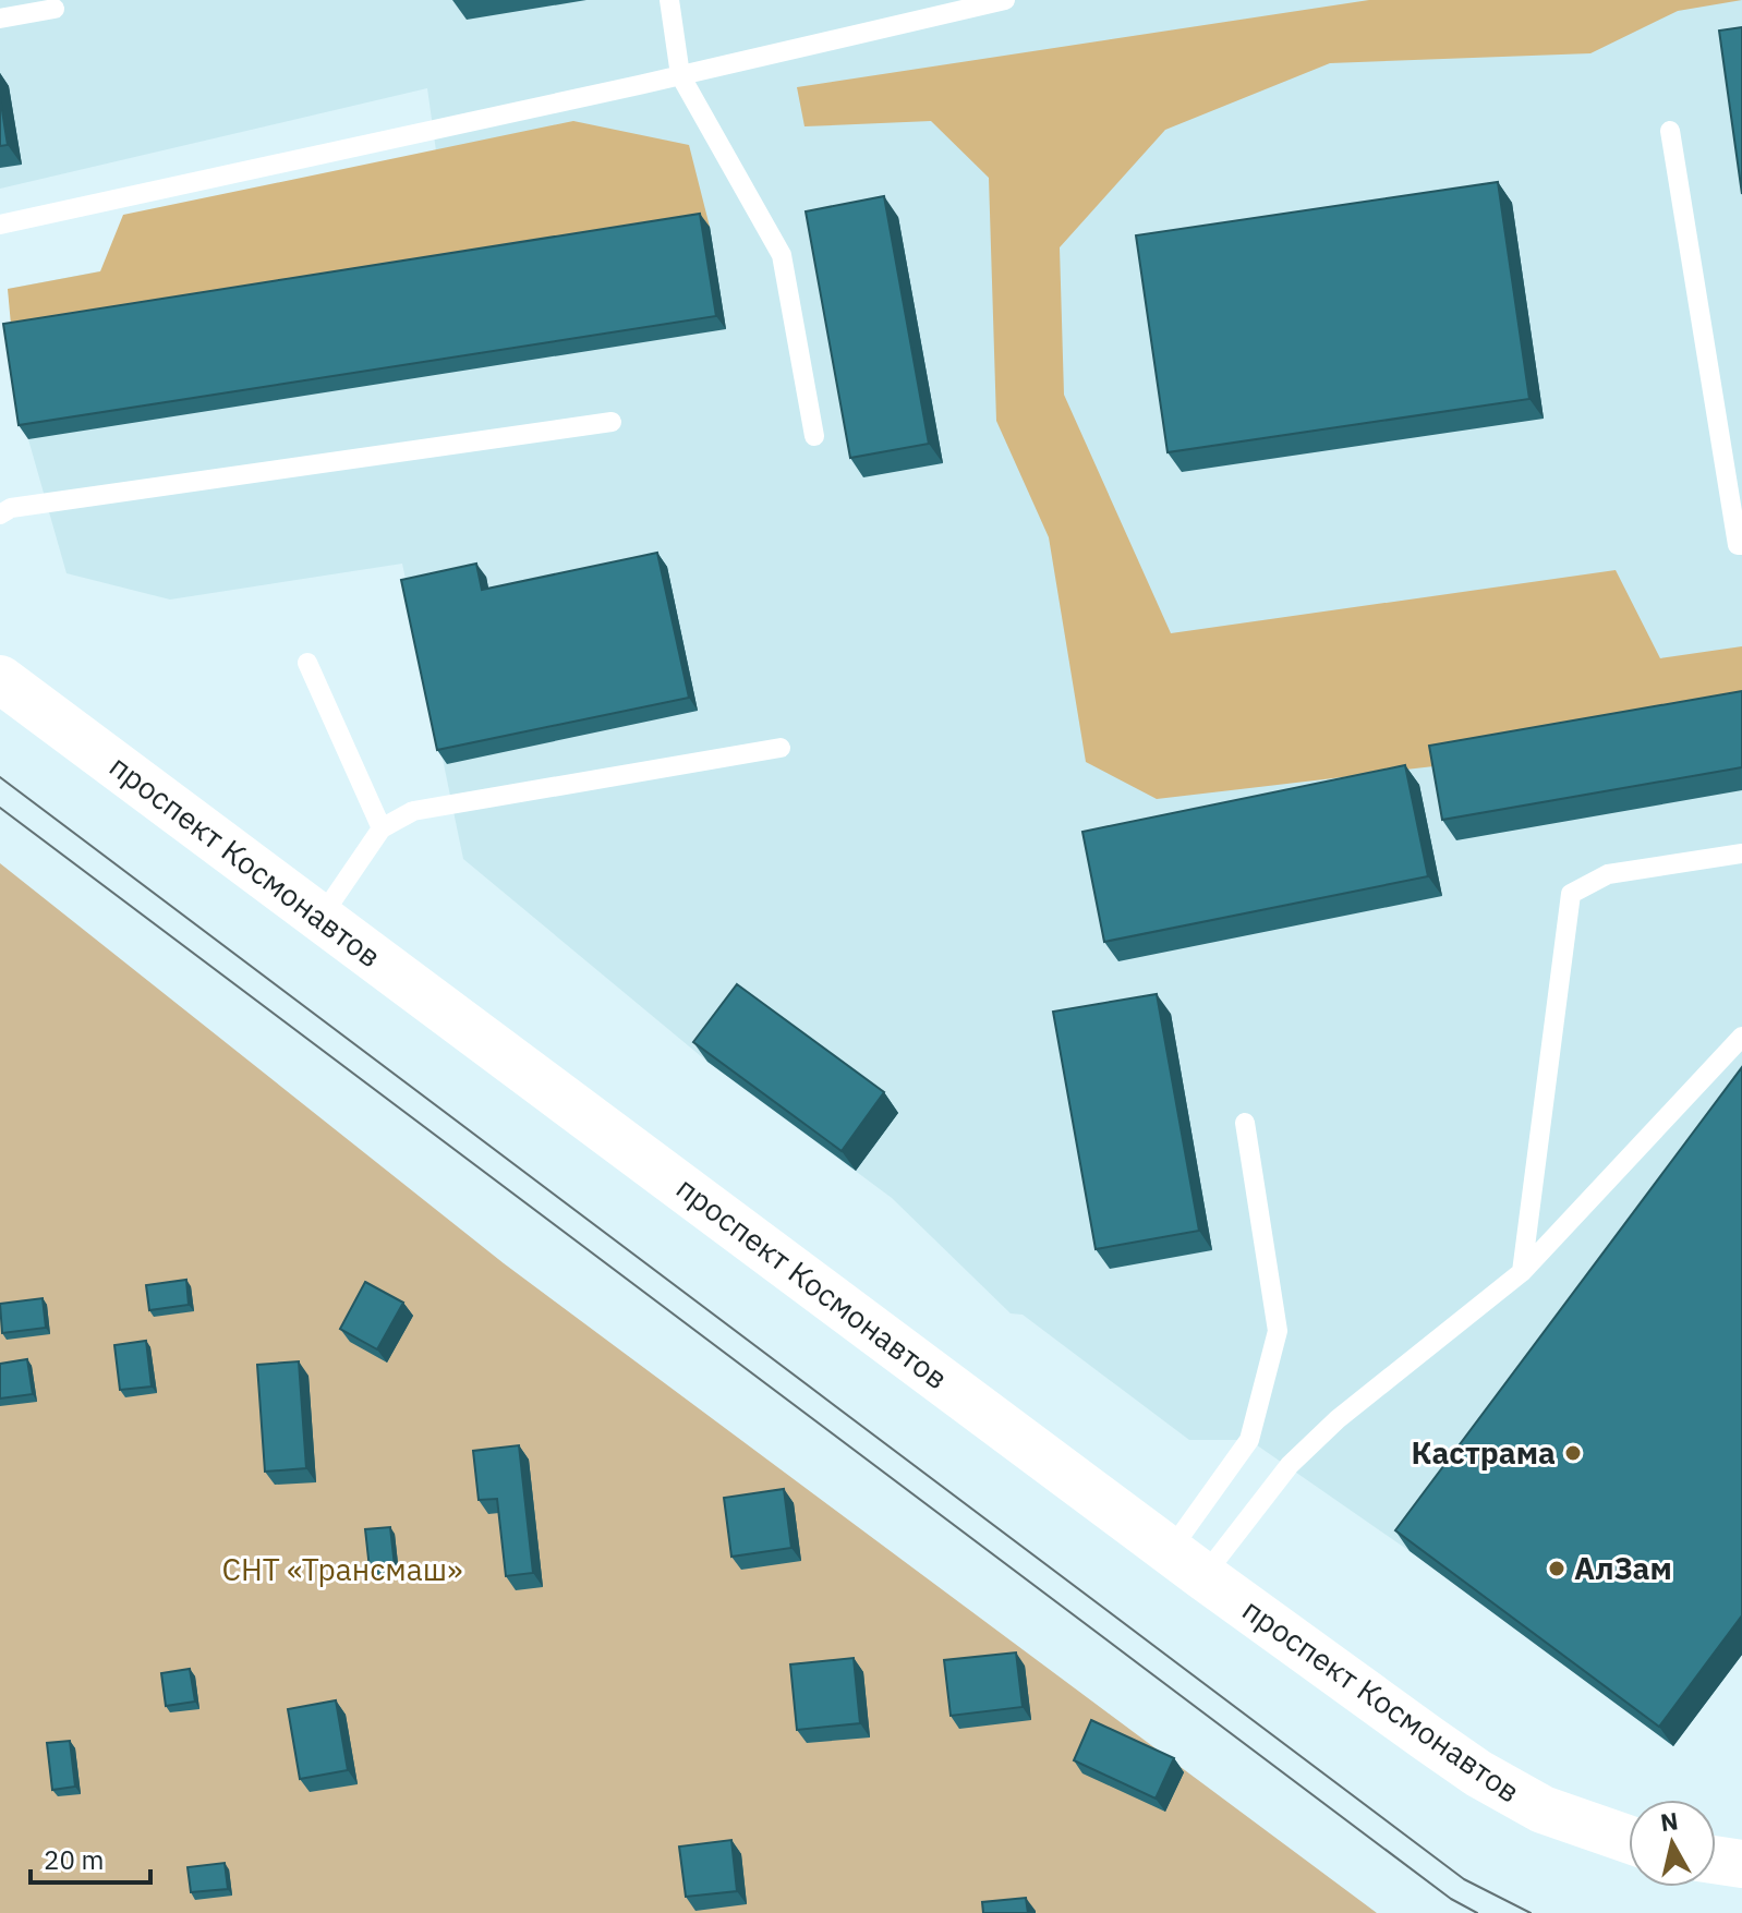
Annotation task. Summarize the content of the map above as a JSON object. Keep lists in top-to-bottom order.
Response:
{
  "streets": {
    "main road": ["проспект Космонавтов"]
  },
  "parks": ["СНТ «Трансмаш»"],
  "places": ["Кастрама", "АлЗам"],
  "scale_bar": "20 m",
  "north": "top"
}
